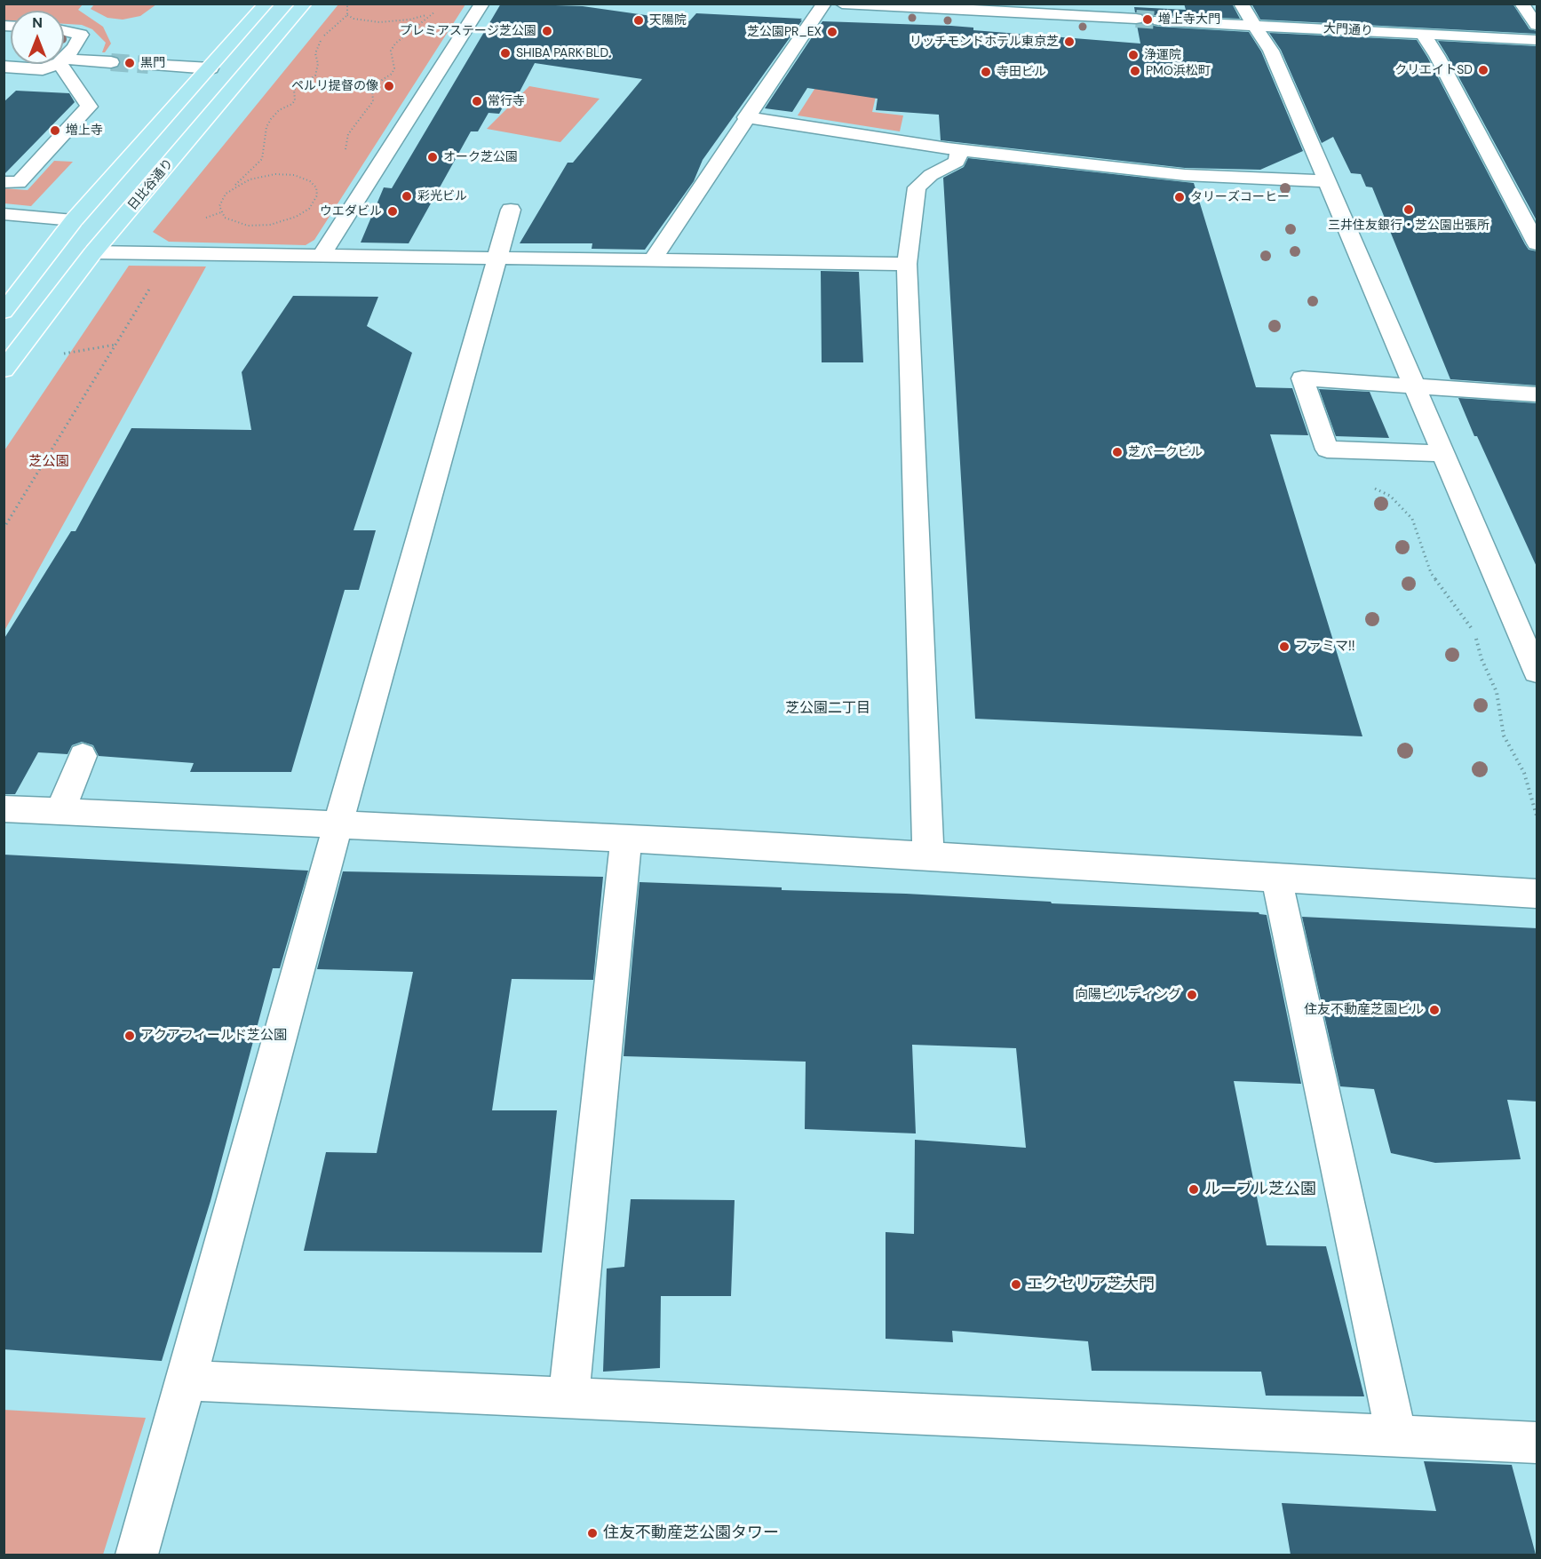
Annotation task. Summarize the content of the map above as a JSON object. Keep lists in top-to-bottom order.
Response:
{
  "streets": {
    "main road": ["日比谷通り"],
    "street": ["大門通り"]
  },
  "districts": ["芝公園二丁目"],
  "parks": ["芝公園"],
  "places": [
    "増上寺大門",
    "天陽院",
    "プレミアステージ芝公園",
    "芝公園PR_EX",
    "リッチモンドホテル東京芝",
    "SHIBA PARK BLD.",
    "浄運院",
    "黒門",
    "クリエイトSD",
    "PMO浜松町",
    "寺田ビル",
    "ペルリ提督の像",
    "常行寺",
    "増上寺",
    "オーク芝公園",
    "彩光ビル",
    "タリーズコーヒー",
    "三井住友銀行・芝公園出張所",
    "ウエダビル",
    "芝パークビル",
    "ファミマ!!",
    "向陽ビルディング",
    "住友不動産芝園ビル",
    "アクアフィールド芝公園",
    "ルーブル芝公園",
    "エクセリア芝大門",
    "住友不動産芝公園タワー"
  ],
  "north": "top"
}
